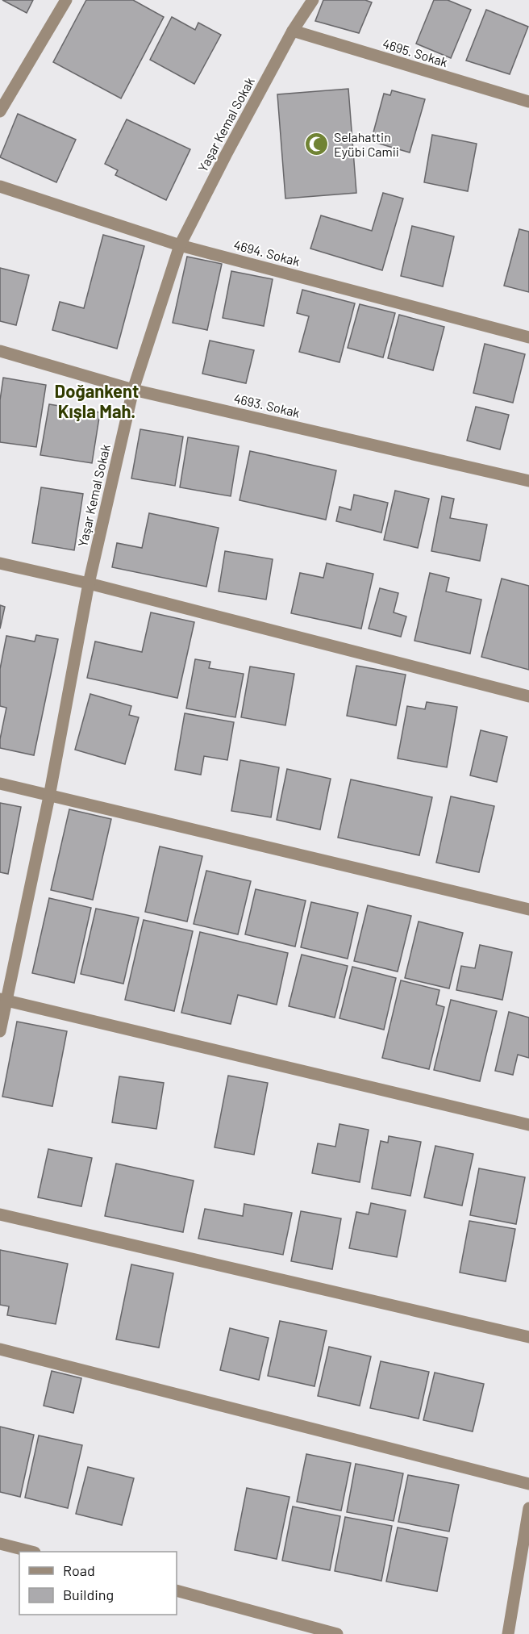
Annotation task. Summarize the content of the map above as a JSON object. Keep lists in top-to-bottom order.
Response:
{
  "streets": {
    "street": [
      "4695. Sokak",
      "Yaşar Kemal Sokak",
      "4694. Sokak",
      "4693. Sokak"
    ]
  },
  "crossings": [
    ["4695. Sokak", "Yaşar Kemal Sokak"],
    ["Yaşar Kemal Sokak", "4694. Sokak"],
    ["Yaşar Kemal Sokak", "4693. Sokak"]
  ],
  "districts": ["Doğankent Kışla Mah."],
  "places": {
    "mosque": ["Selahattin Eyübi Camii"]
  },
  "legend": ["Road", "Building"]
}
